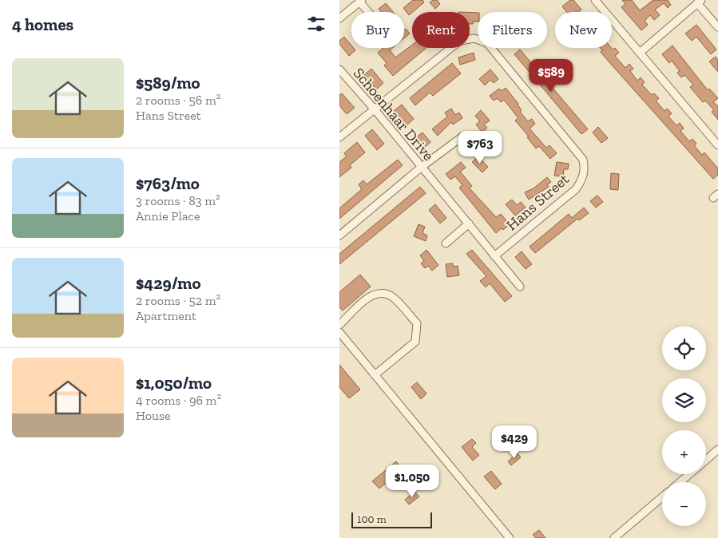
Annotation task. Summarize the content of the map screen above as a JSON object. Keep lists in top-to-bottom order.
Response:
{
  "streets": {
    "street": ["Schoenhaar Drive", "Hans Street"]
  },
  "crossings": [
    ["Schoenhaar Drive", "Hans Street"]
  ],
  "scale_bar": "100 m",
  "page": {
    "heading": "4 homes",
    "chip": [
      "Buy",
      "Rent",
      "Filters",
      "New"
    ],
    "list": [
      {
        "name": "$589/mo",
        "note": "2 rooms · 56 m² · Hans Street"
      },
      {
        "name": "$763/mo",
        "note": "3 rooms · 83 m² · Annie Place"
      },
      {
        "name": "$429/mo",
        "note": "2 rooms · 52 m² · Apartment"
      },
      {
        "name": "$1,050/mo",
        "note": "4 rooms · 96 m² · House"
      }
    ],
    "price": [
      "$589",
      "$763",
      "$429",
      "$1,050"
    ],
    "map_buttons": ["+", "−"],
    "scale": "100 m"
  }
}
